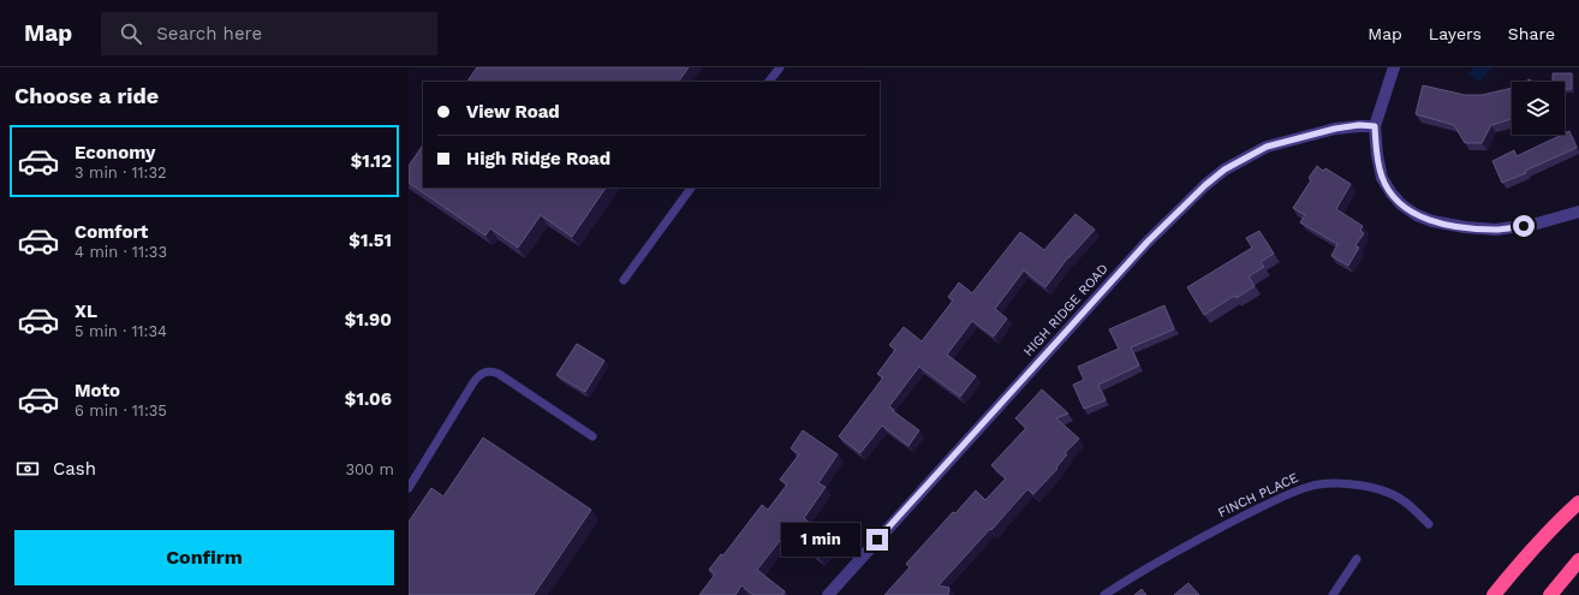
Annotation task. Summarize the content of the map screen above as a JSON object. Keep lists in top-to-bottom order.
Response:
{
  "streets": {
    "street": ["HIGH RIDGE ROAD"],
    "lane": ["FINCH PLACE"]
  },
  "page": {
    "header": "Map",
    "search": "Search here",
    "nav": ["Map", "Layers", "Share"],
    "heading": "Choose a ride",
    "banner": ["View Road", "High Ridge Road"],
    "list": [
      {
        "name": "Economy",
        "note": "3 min · 11:32",
        "value": "$1.12"
      },
      {
        "name": "Comfort",
        "note": "4 min · 11:33",
        "value": "$1.51"
      },
      {
        "name": "XL",
        "note": "5 min · 11:34",
        "value": "$1.90"
      },
      {
        "name": "Moto",
        "note": "6 min · 11:35",
        "value": "$1.06"
      }
    ],
    "pay": ["Cash", "300 m"],
    "buttons": "Confirm",
    "bubble": "1 min"
  }
}
